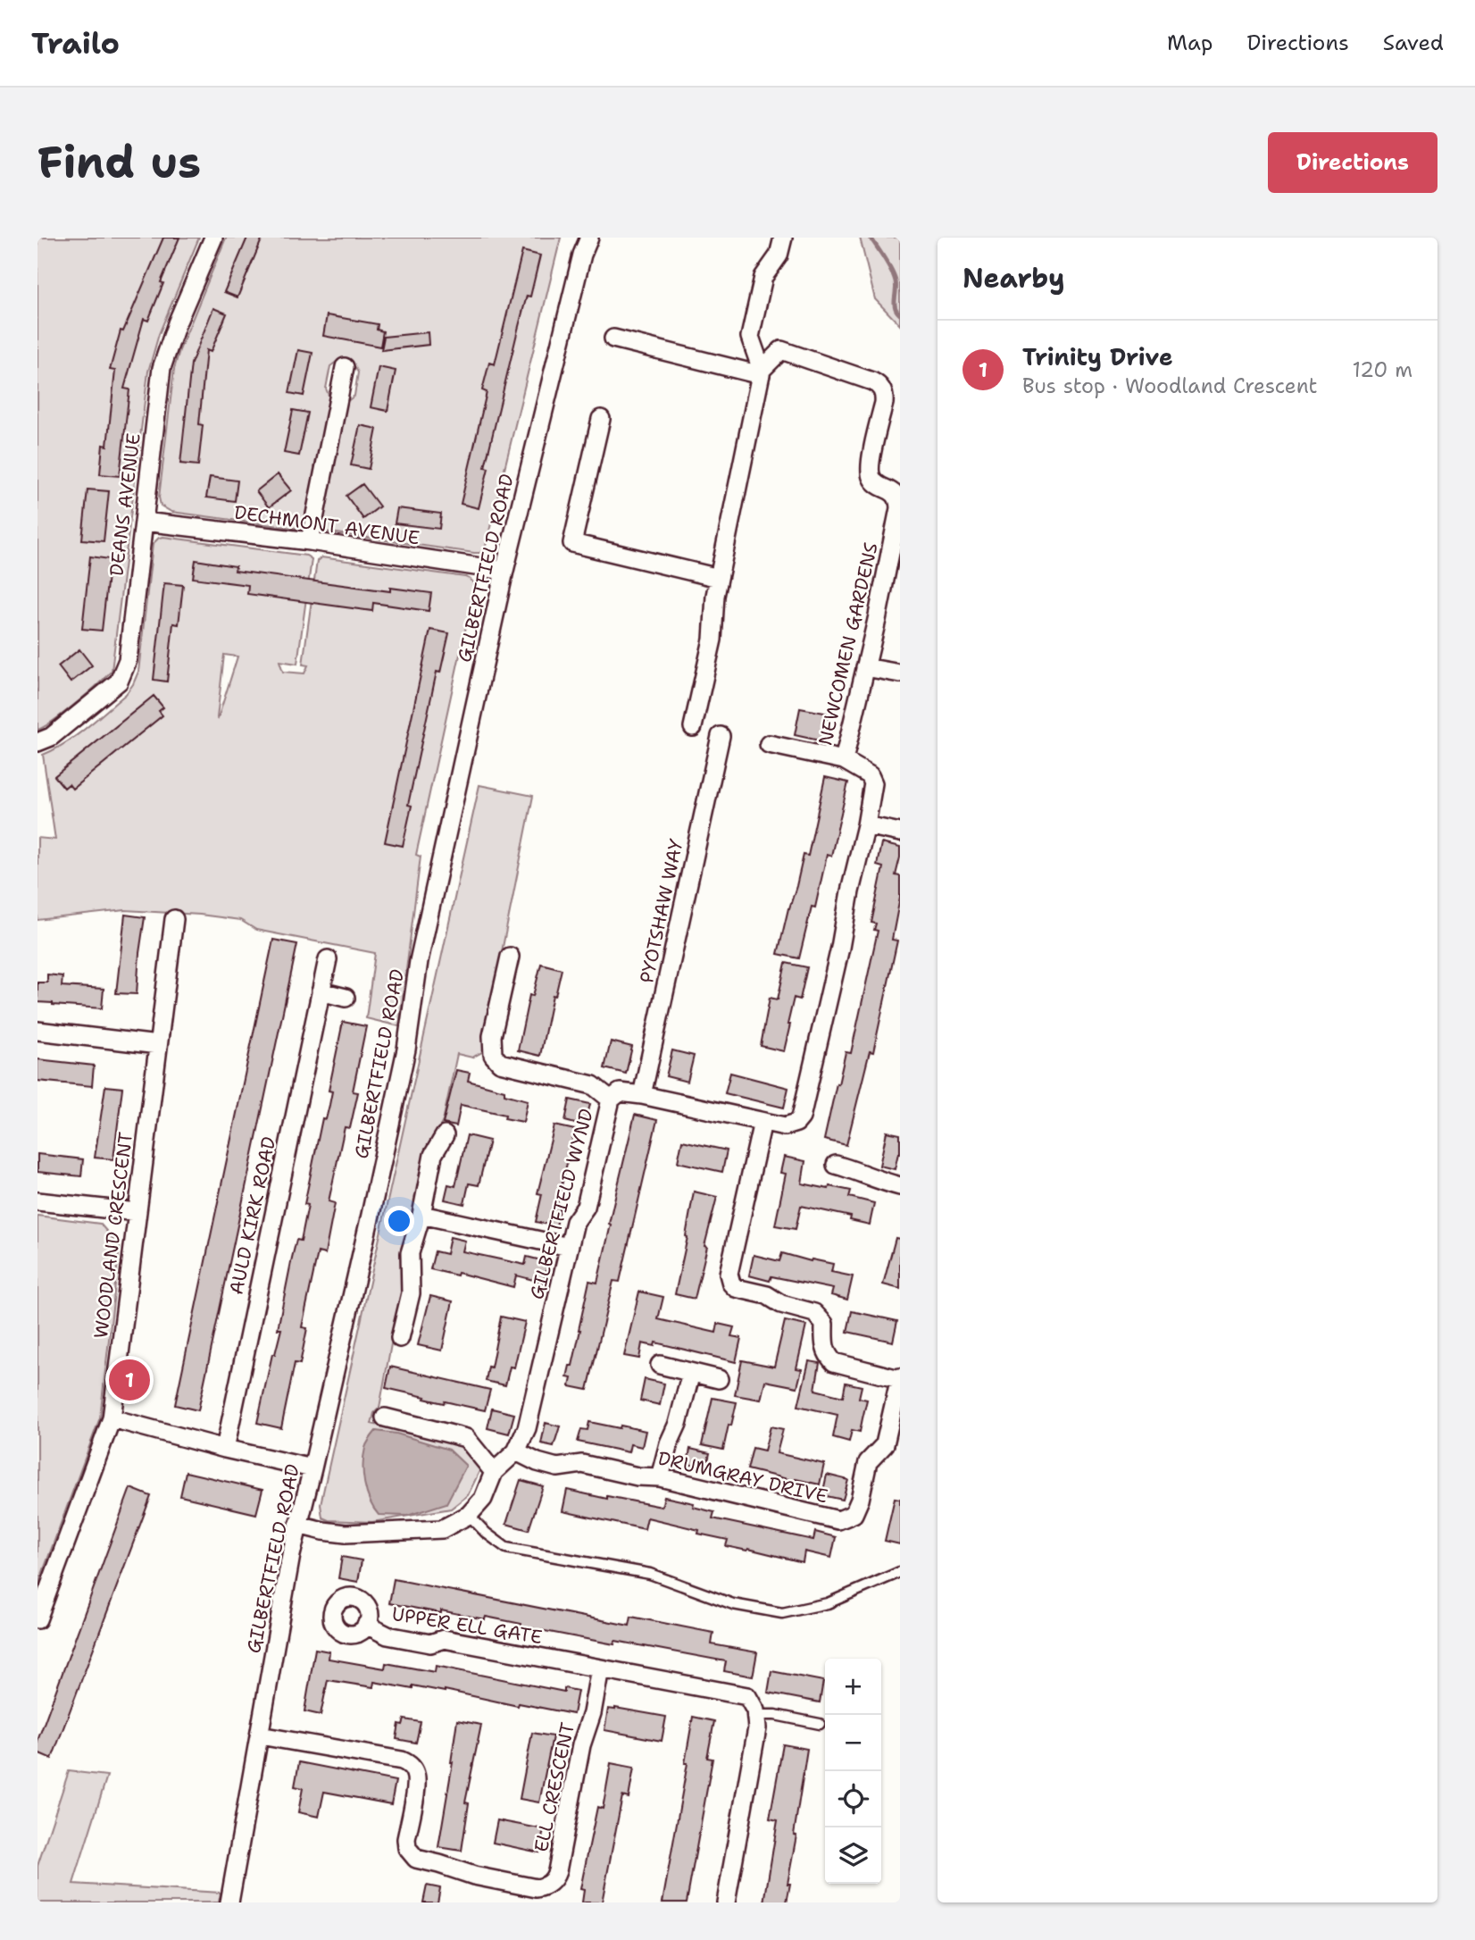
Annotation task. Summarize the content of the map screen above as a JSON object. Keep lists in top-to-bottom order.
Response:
{
  "streets": {
    "street": [
      "DEANS AVENUE",
      "DECHMONT AVENUE",
      "GILBERTFIELD ROAD",
      "NEWCOMEN GARDENS",
      "PYOTSHAW WAY",
      "GILBERTFIELD WYND",
      "AULD KIRK ROAD",
      "WOODLAND CRESCENT",
      "DRUMGRAY DRIVE",
      "UPPER ELL GATE",
      "ELL CRESCENT"
    ]
  },
  "crossings": [
    ["DEANS AVENUE", "DECHMONT AVENUE"],
    ["DECHMONT AVENUE", "GILBERTFIELD ROAD"],
    ["GILBERTFIELD ROAD", "GILBERTFIELD WYND"],
    ["GILBERTFIELD ROAD", "ELL CRESCENT"],
    ["NEWCOMEN GARDENS", "GILBERTFIELD WYND"],
    ["PYOTSHAW WAY", "GILBERTFIELD WYND"],
    ["GILBERTFIELD WYND", "DRUMGRAY DRIVE"],
    ["UPPER ELL GATE", "ELL CRESCENT"]
  ],
  "page": {
    "header": "Trailo",
    "nav": ["Map", "Directions", "Saved"],
    "buttons": "Directions",
    "title": "Find us",
    "heading": "Nearby",
    "list": [
      {
        "mark": "1",
        "name": "Trinity Drive",
        "note": "Bus stop · Woodland Crescent",
        "value": "120 m"
      }
    ],
    "pins": "1",
    "map_buttons": ["+", "−"]
  }
}
